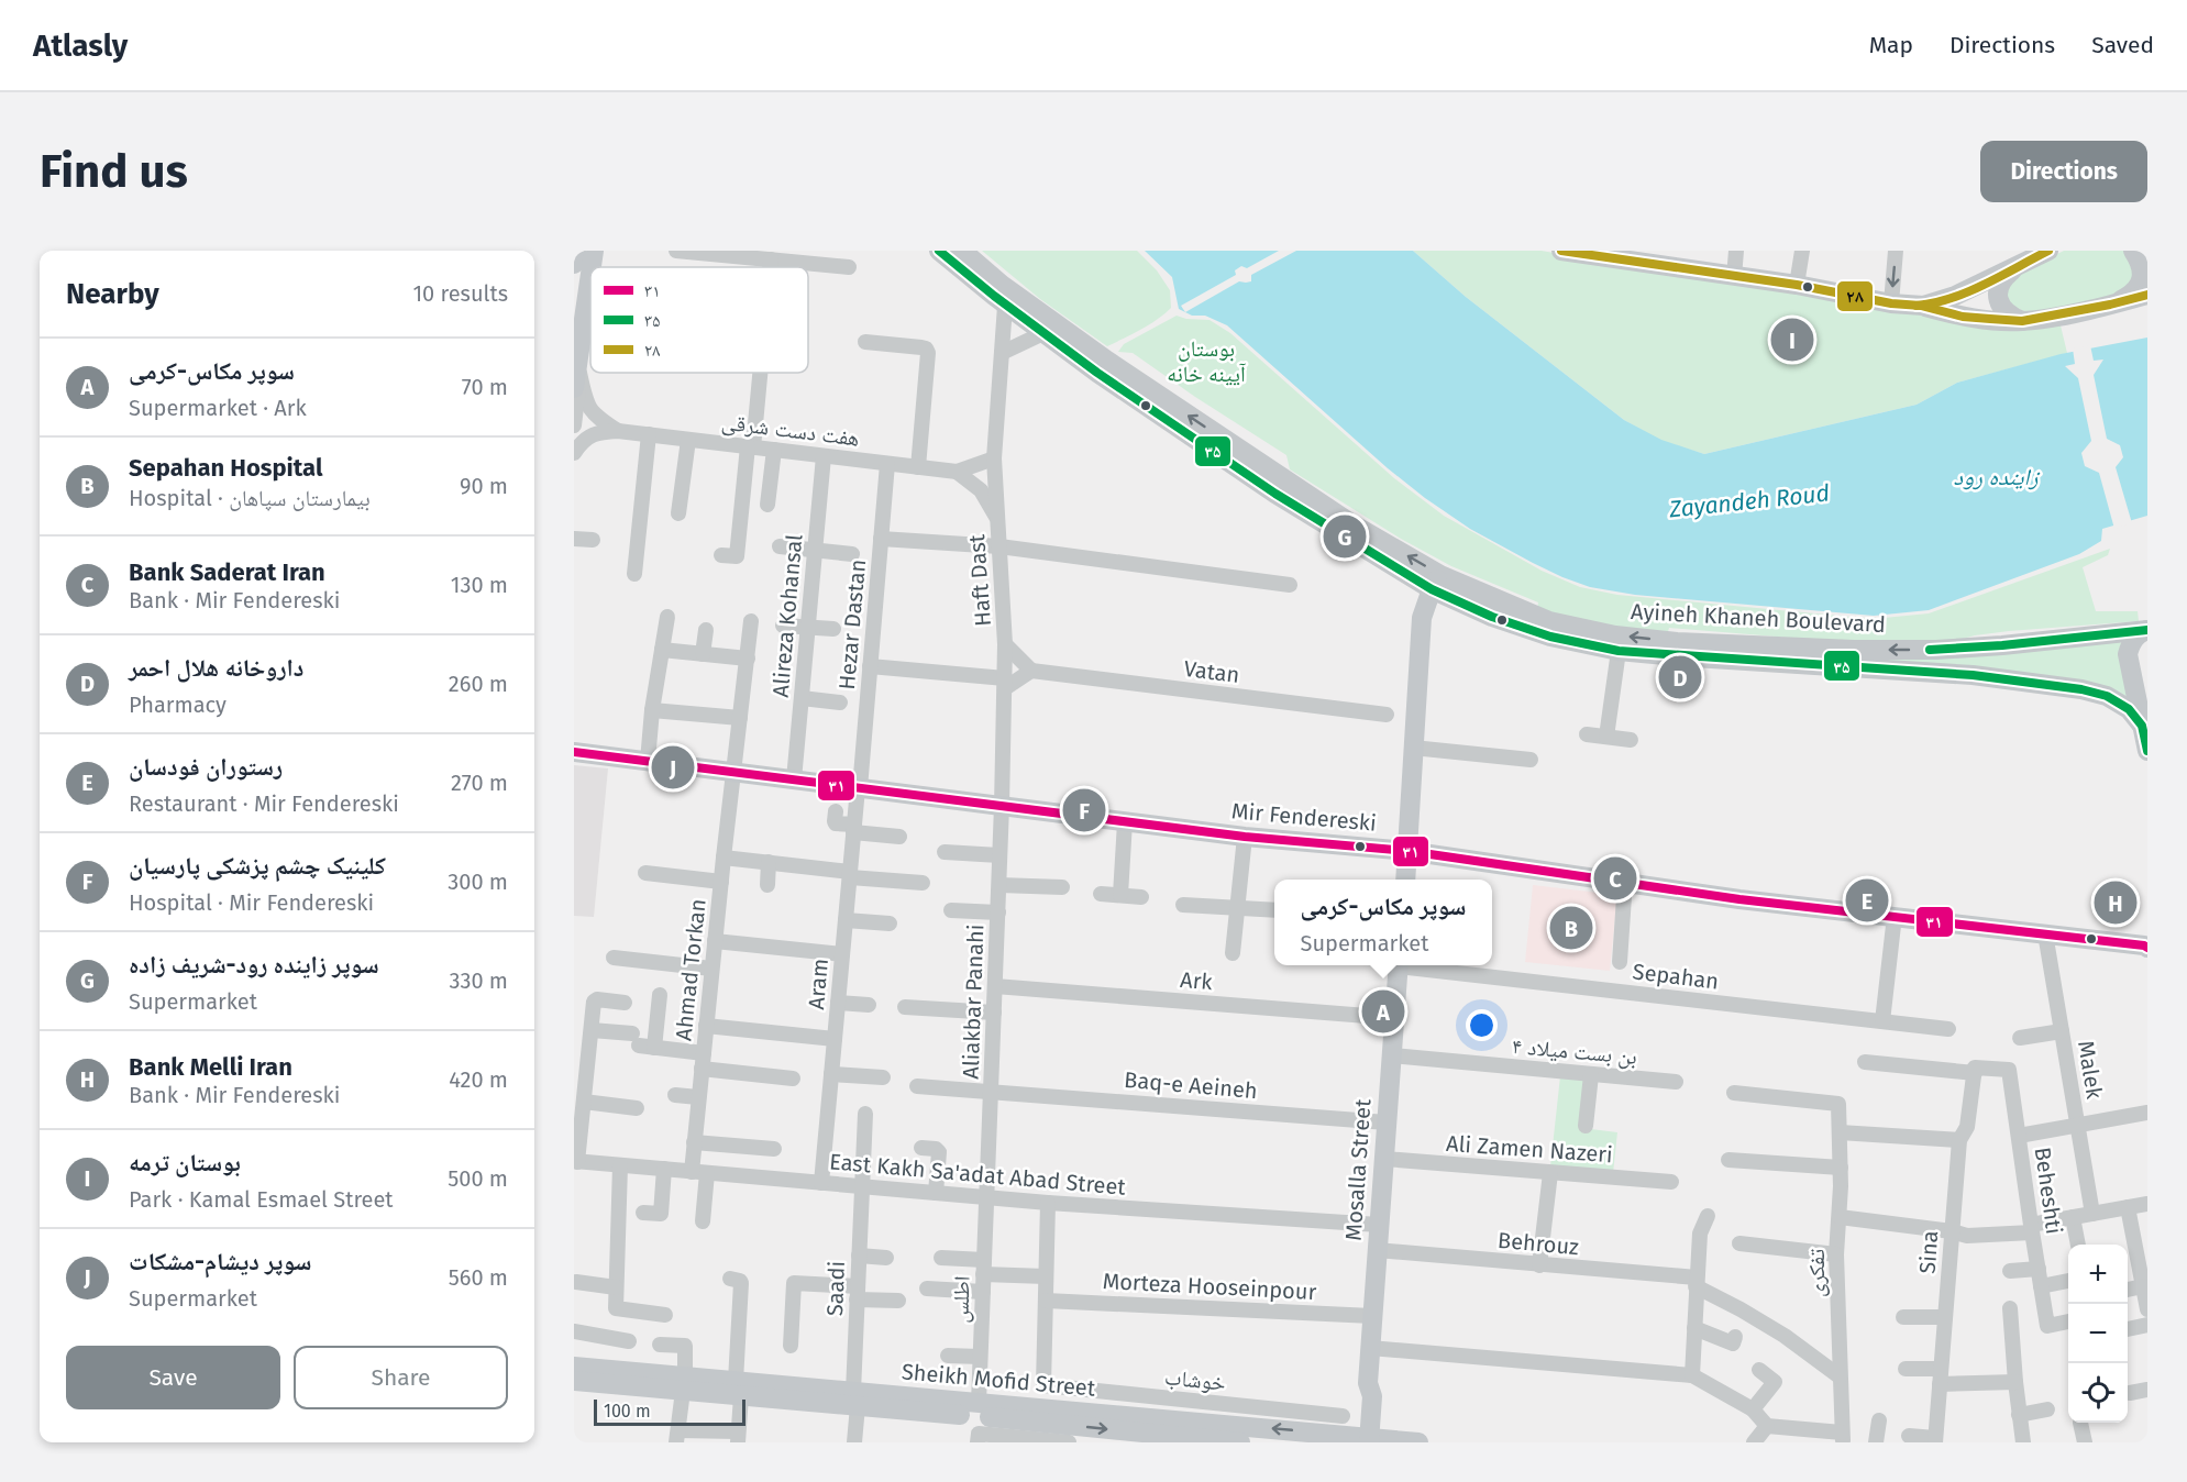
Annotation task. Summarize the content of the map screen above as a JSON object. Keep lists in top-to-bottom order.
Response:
{
  "streets": {
    "main road": [
      "Ayineh Khaneh Boulevard",
      "Mir Fendereski",
      "Mosalla Street",
      "Sheikh Mofid Street"
    ],
    "street": [
      "هفت دست شرقی",
      "Haft Dast",
      "Alireza Kohansal",
      "Hezar Dastan",
      "Vatan",
      "Ahmad Torkan",
      "Sepahan",
      "Ark",
      "Aram",
      "Aliakbar Panahi",
      "بن بست میلاد ۴",
      "Malek",
      "Baq-e Aeineh",
      "Ali Zamen Nazeri",
      "East Kakh Sa'adat Abad Street",
      "Beheshti",
      "Behrouz",
      "Sina",
      "تفکری",
      "Morteza Hooseinpour",
      "Saadi",
      "اطلس",
      "خوشاب"
    ]
  },
  "crossings": [
    ["هفت دست شرقی", "Alireza Kohansal"],
    ["هفت دست شرقی", "Hezar Dastan"],
    ["Haft Dast", "Ayineh Khaneh Boulevard"],
    ["Haft Dast", "Mir Fendereski"],
    ["Haft Dast", "Aliakbar Panahi"],
    ["Alireza Kohansal", "Mir Fendereski"],
    ["Hezar Dastan", "Mir Fendereski"],
    ["Hezar Dastan", "Aram"],
    ["Mir Fendereski", "Ahmad Torkan"],
    ["Mir Fendereski", "Aram"],
    ["Mir Fendereski", "Aliakbar Panahi"],
    ["Mir Fendereski", "Malek"],
    ["Ahmad Torkan", "East Kakh Sa'adat Abad Street"],
    ["Ark", "Aliakbar Panahi"],
    ["Ark", "Mosalla Street"],
    ["Aram", "East Kakh Sa'adat Abad Street"],
    ["Aliakbar Panahi", "Baq-e Aeineh"],
    ["Aliakbar Panahi", "East Kakh Sa'adat Abad Street"],
    ["Aliakbar Panahi", "اطلس"],
    ["بن بست میلاد ۴", "Mosalla Street"],
    ["Baq-e Aeineh", "Mosalla Street"],
    ["Ali Zamen Nazeri", "Mosalla Street"],
    ["Mosalla Street", "East Kakh Sa'adat Abad Street"],
    ["Mosalla Street", "Behrouz"],
    ["Mosalla Street", "Morteza Hooseinpour"],
    ["Mosalla Street", "Sheikh Mofid Street"],
    ["East Kakh Sa'adat Abad Street", "Saadi"],
    ["East Kakh Sa'adat Abad Street", "اطلس"],
    ["Beheshti", "Sina"],
    ["Morteza Hooseinpour", "خوشاب"],
    ["Saadi", "Sheikh Mofid Street"],
    ["اطلس", "Sheikh Mofid Street"]
  ],
  "water": ["زاینده رود", "Zayandeh Roud"],
  "parks": ["بوستان آیینه خانه"],
  "lines": ["transit line ۳۵", "transit line ۲۸", "transit line ۳۱"],
  "legend": ["۳۱", "۳۵", "۲۸"],
  "scale_bar": "100 m",
  "page": {
    "header": "Atlasly",
    "nav": ["Map", "Directions", "Saved"],
    "buttons": [
      "Directions",
      ["Save", "Share"]
    ],
    "title": "Find us",
    "heading": ["Nearby", "10 results"],
    "pins": [
      "I",
      "G",
      "D",
      "J",
      "F",
      "C",
      "E",
      "H",
      "B",
      "A"
    ],
    "list": [
      {
        "mark": "A",
        "name": "سوپر مکاس-کرمی",
        "note": "Supermarket · Ark",
        "value": "70 m"
      },
      {
        "mark": "B",
        "name": "Sepahan Hospital",
        "note": "Hospital · بیمارستان سپاهان",
        "value": "90 m"
      },
      {
        "mark": "C",
        "name": "Bank Saderat Iran",
        "note": "Bank · Mir Fendereski",
        "value": "130 m"
      },
      {
        "mark": "D",
        "name": "داروخانه هلال احمر",
        "note": "Pharmacy",
        "value": "260 m"
      },
      {
        "mark": "E",
        "name": "رستوران فودسان",
        "note": "Restaurant · Mir Fendereski",
        "value": "270 m"
      },
      {
        "mark": "F",
        "name": "کلینیک چشم پزشکی پارسیان",
        "note": "Hospital · Mir Fendereski",
        "value": "300 m"
      },
      {
        "mark": "G",
        "name": "سوپر زاینده رود-شریف زاده",
        "note": "Supermarket",
        "value": "330 m"
      },
      {
        "mark": "H",
        "name": "Bank Melli Iran",
        "note": "Bank · Mir Fendereski",
        "value": "420 m"
      },
      {
        "mark": "I",
        "name": "بوستان ترمه",
        "note": "Park · Kamal Esmael Street",
        "value": "500 m"
      },
      {
        "mark": "J",
        "name": "سوپر دیشام-مشکات",
        "note": "Supermarket",
        "value": "560 m"
      }
    ],
    "popup": ["سوپر مکاس-کرمی", "Supermarket"],
    "map_buttons": ["+", "−"],
    "scale": "100 m"
  }
}
